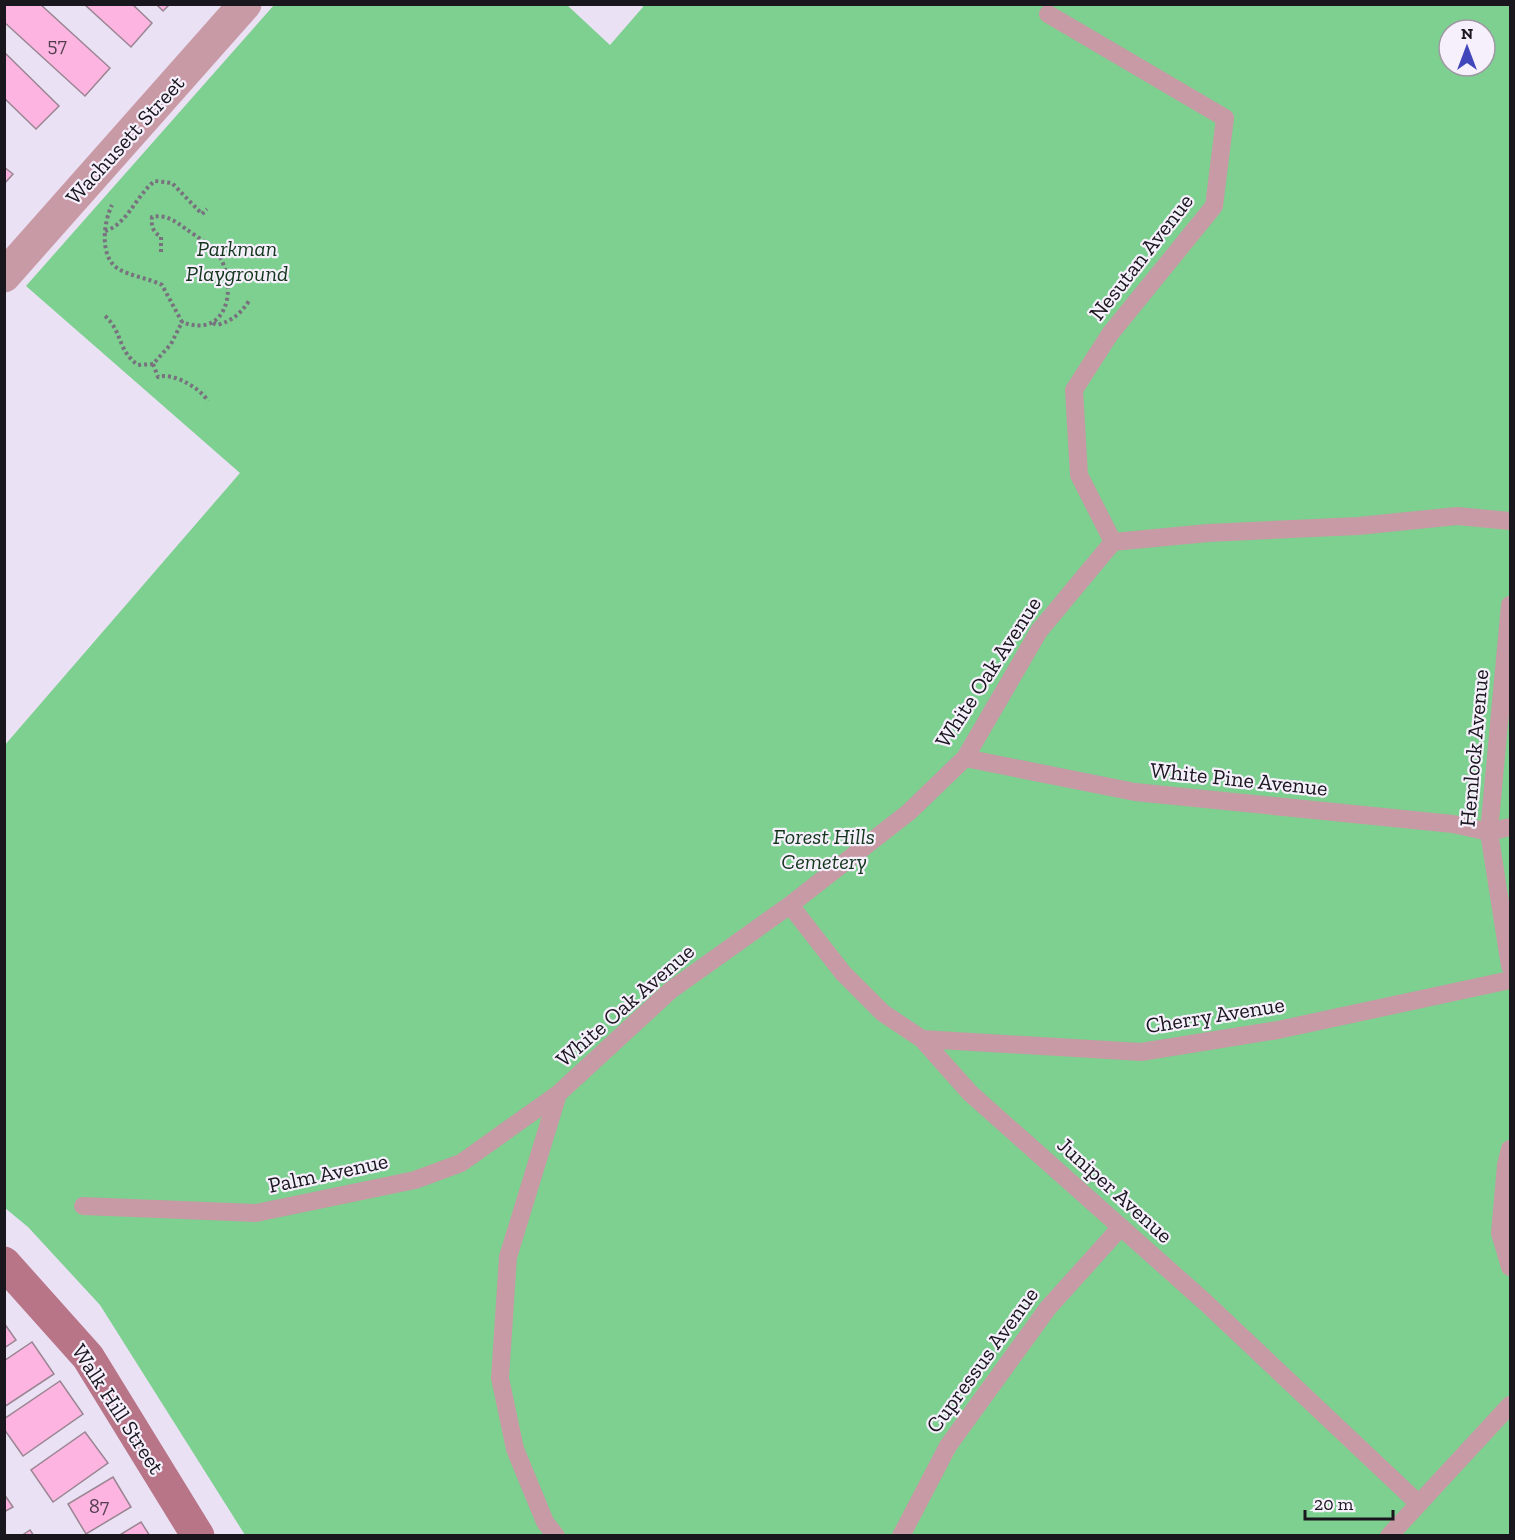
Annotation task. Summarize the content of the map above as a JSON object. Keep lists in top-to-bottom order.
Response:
{
  "streets": {
    "main road": ["Walk Hill Street"],
    "street": ["Wachusett Street"],
    "lane": [
      "Nesutan Avenue",
      "White Oak Avenue",
      "Hemlock Avenue",
      "White Pine Avenue",
      "Cherry Avenue",
      "Palm Avenue",
      "Juniper Avenue",
      "Cupressus Avenue"
    ]
  },
  "crossings": [
    ["Nesutan Avenue", "White Oak Avenue"],
    ["White Oak Avenue", "White Pine Avenue"],
    ["White Oak Avenue", "Palm Avenue"],
    ["White Oak Avenue", "Juniper Avenue"],
    ["Hemlock Avenue", "White Pine Avenue"],
    ["Cherry Avenue", "Juniper Avenue"],
    ["Juniper Avenue", "Cupressus Avenue"]
  ],
  "parks": ["Parkman Playground", "Forest Hills Cemetery"],
  "house_numbers": ["57", "87"],
  "scale_bar": "20 m",
  "north": "top"
}
